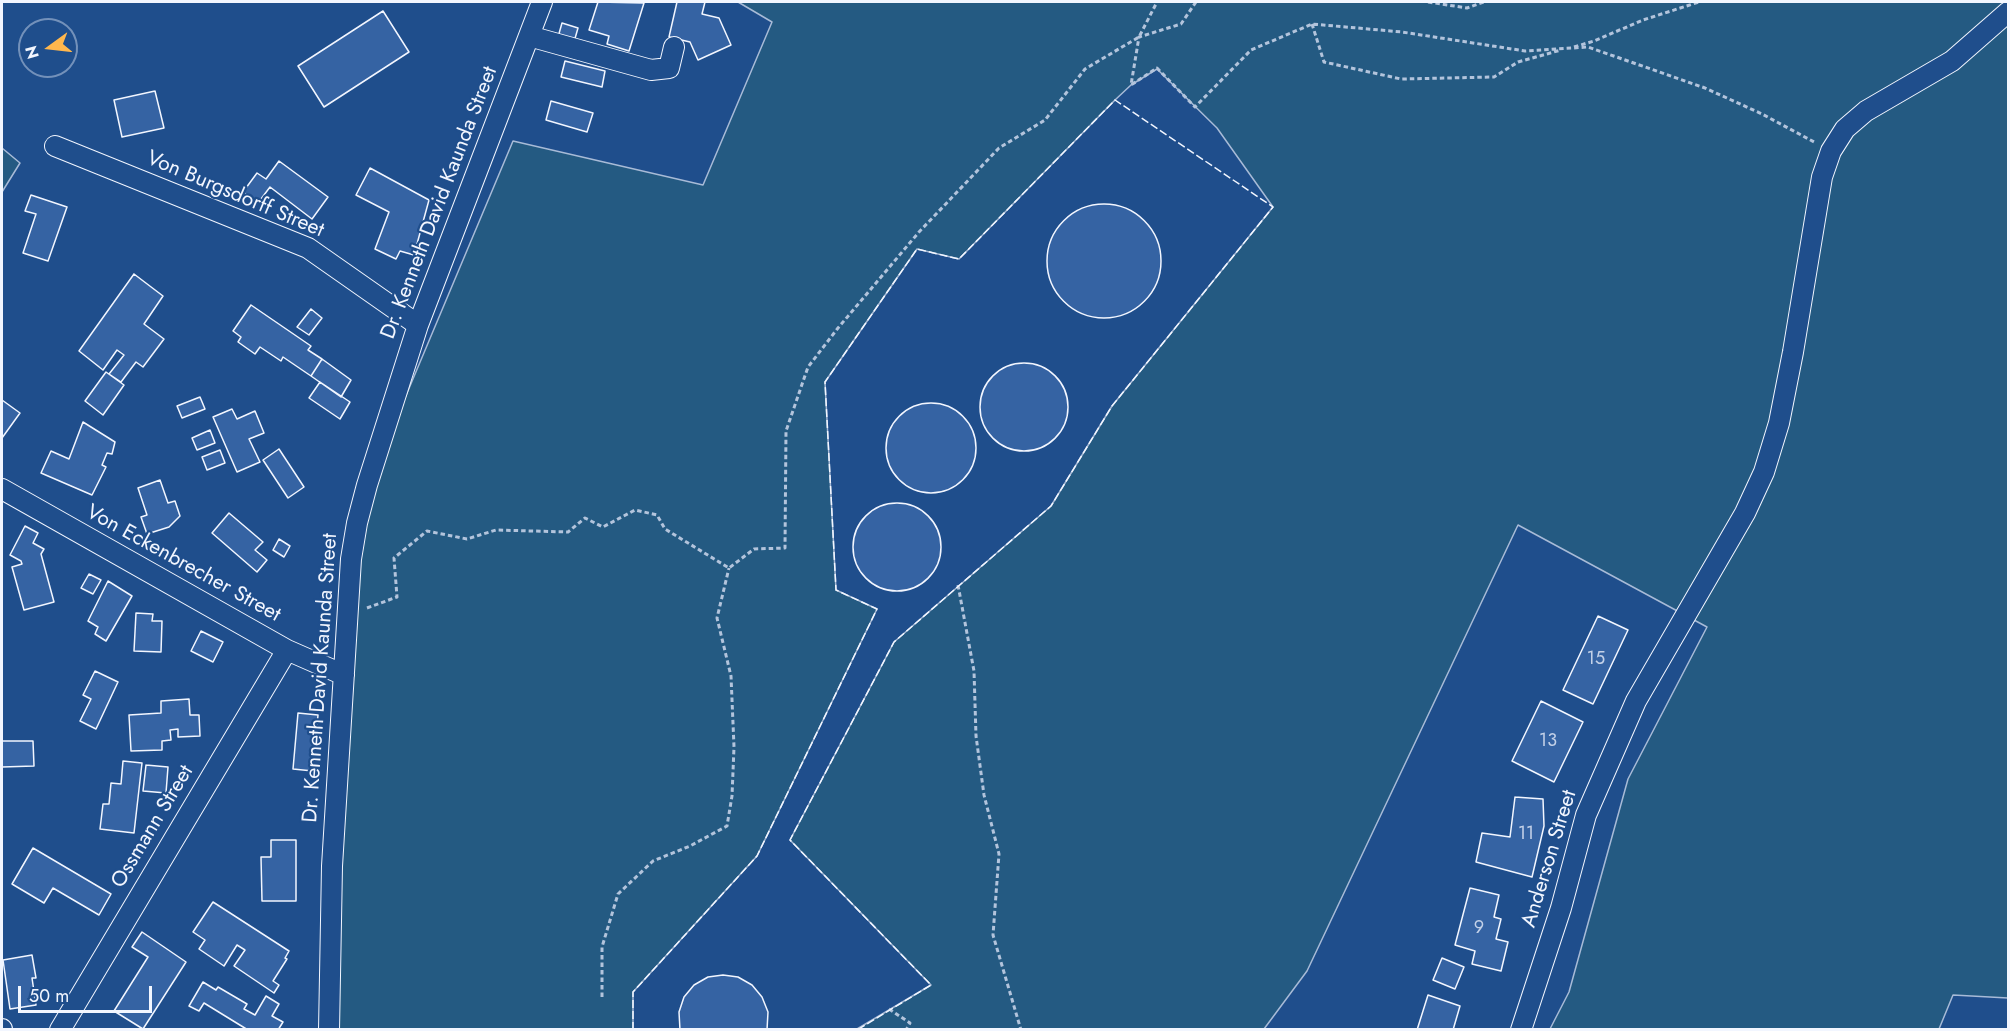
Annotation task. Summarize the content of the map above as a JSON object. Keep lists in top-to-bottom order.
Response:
{
  "streets": {
    "street": [
      "Von Burgsdorff Street",
      "Dr. Kenneth David Kaunda Street",
      "Von Eckenbrecher Street",
      "Ossmann Street",
      "Anderson Street"
    ]
  },
  "crossings": [
    ["Von Burgsdorff Street", "Dr. Kenneth David Kaunda Street"],
    ["Dr. Kenneth David Kaunda Street", "Von Eckenbrecher Street"],
    ["Von Eckenbrecher Street", "Ossmann Street"]
  ],
  "house_numbers": [
    "15",
    "13",
    "11",
    "9"
  ],
  "scale_bar": "50 m",
  "north": "left"
}
